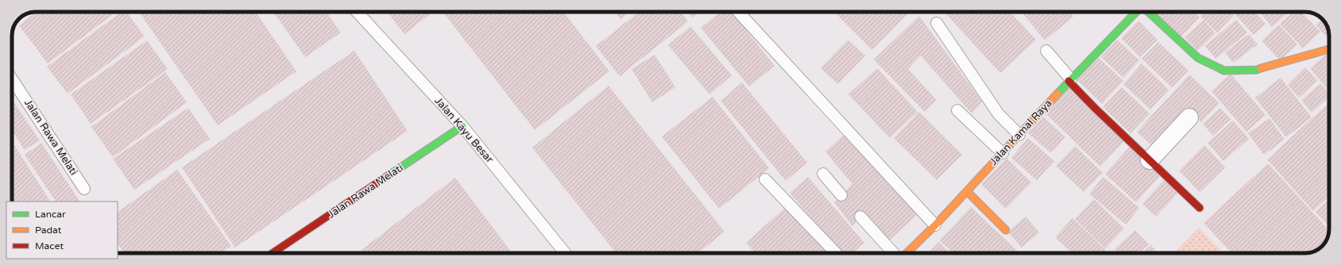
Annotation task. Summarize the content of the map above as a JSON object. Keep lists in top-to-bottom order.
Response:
{
  "streets": {
    "street": ["Jalan Kamal Raya", "Jalan Rawa Melati"],
    "lane": ["Jalan Kayu Besar"]
  },
  "crossings": [
    ["Jalan Kayu Besar", "Jalan Rawa Melati"]
  ],
  "legend": ["Lancar", "Padat", "Macet"]
}
